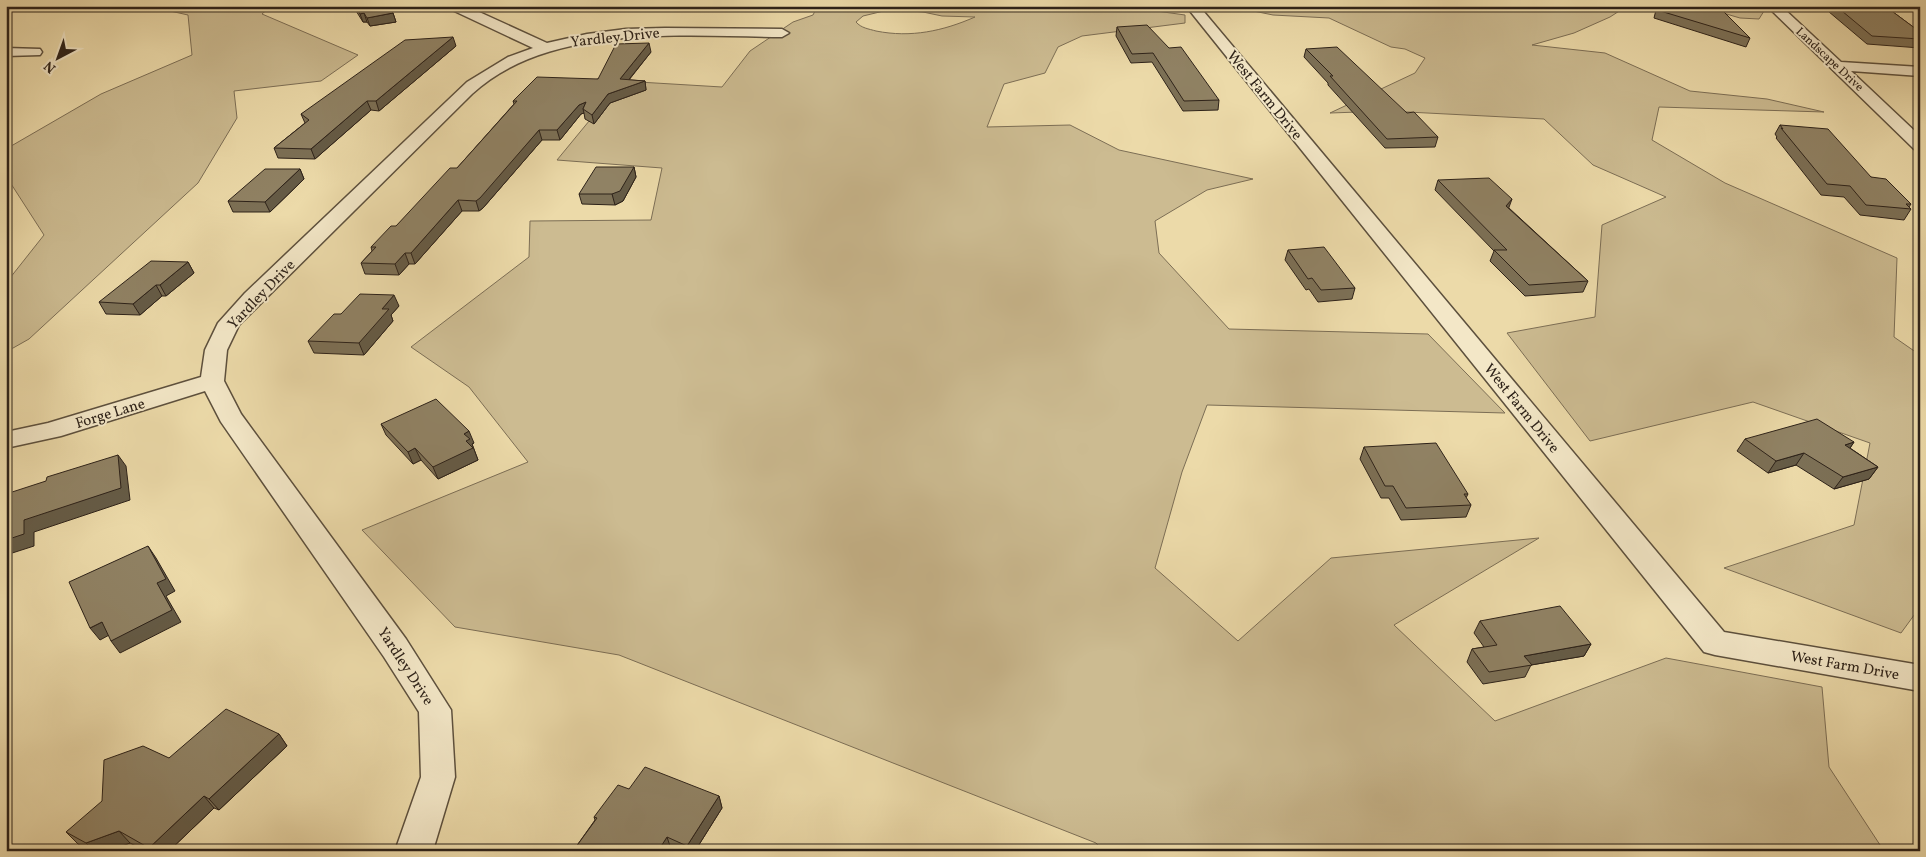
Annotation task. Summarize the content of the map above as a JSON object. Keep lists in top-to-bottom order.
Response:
{
  "streets": {
    "street": [
      "Yardley Drive",
      "Landscape Drive",
      "West Farm Drive",
      "Forge Lane"
    ]
  },
  "crossings": [
    ["Yardley Drive", "Forge Lane"]
  ],
  "north": "bottom left"
}
